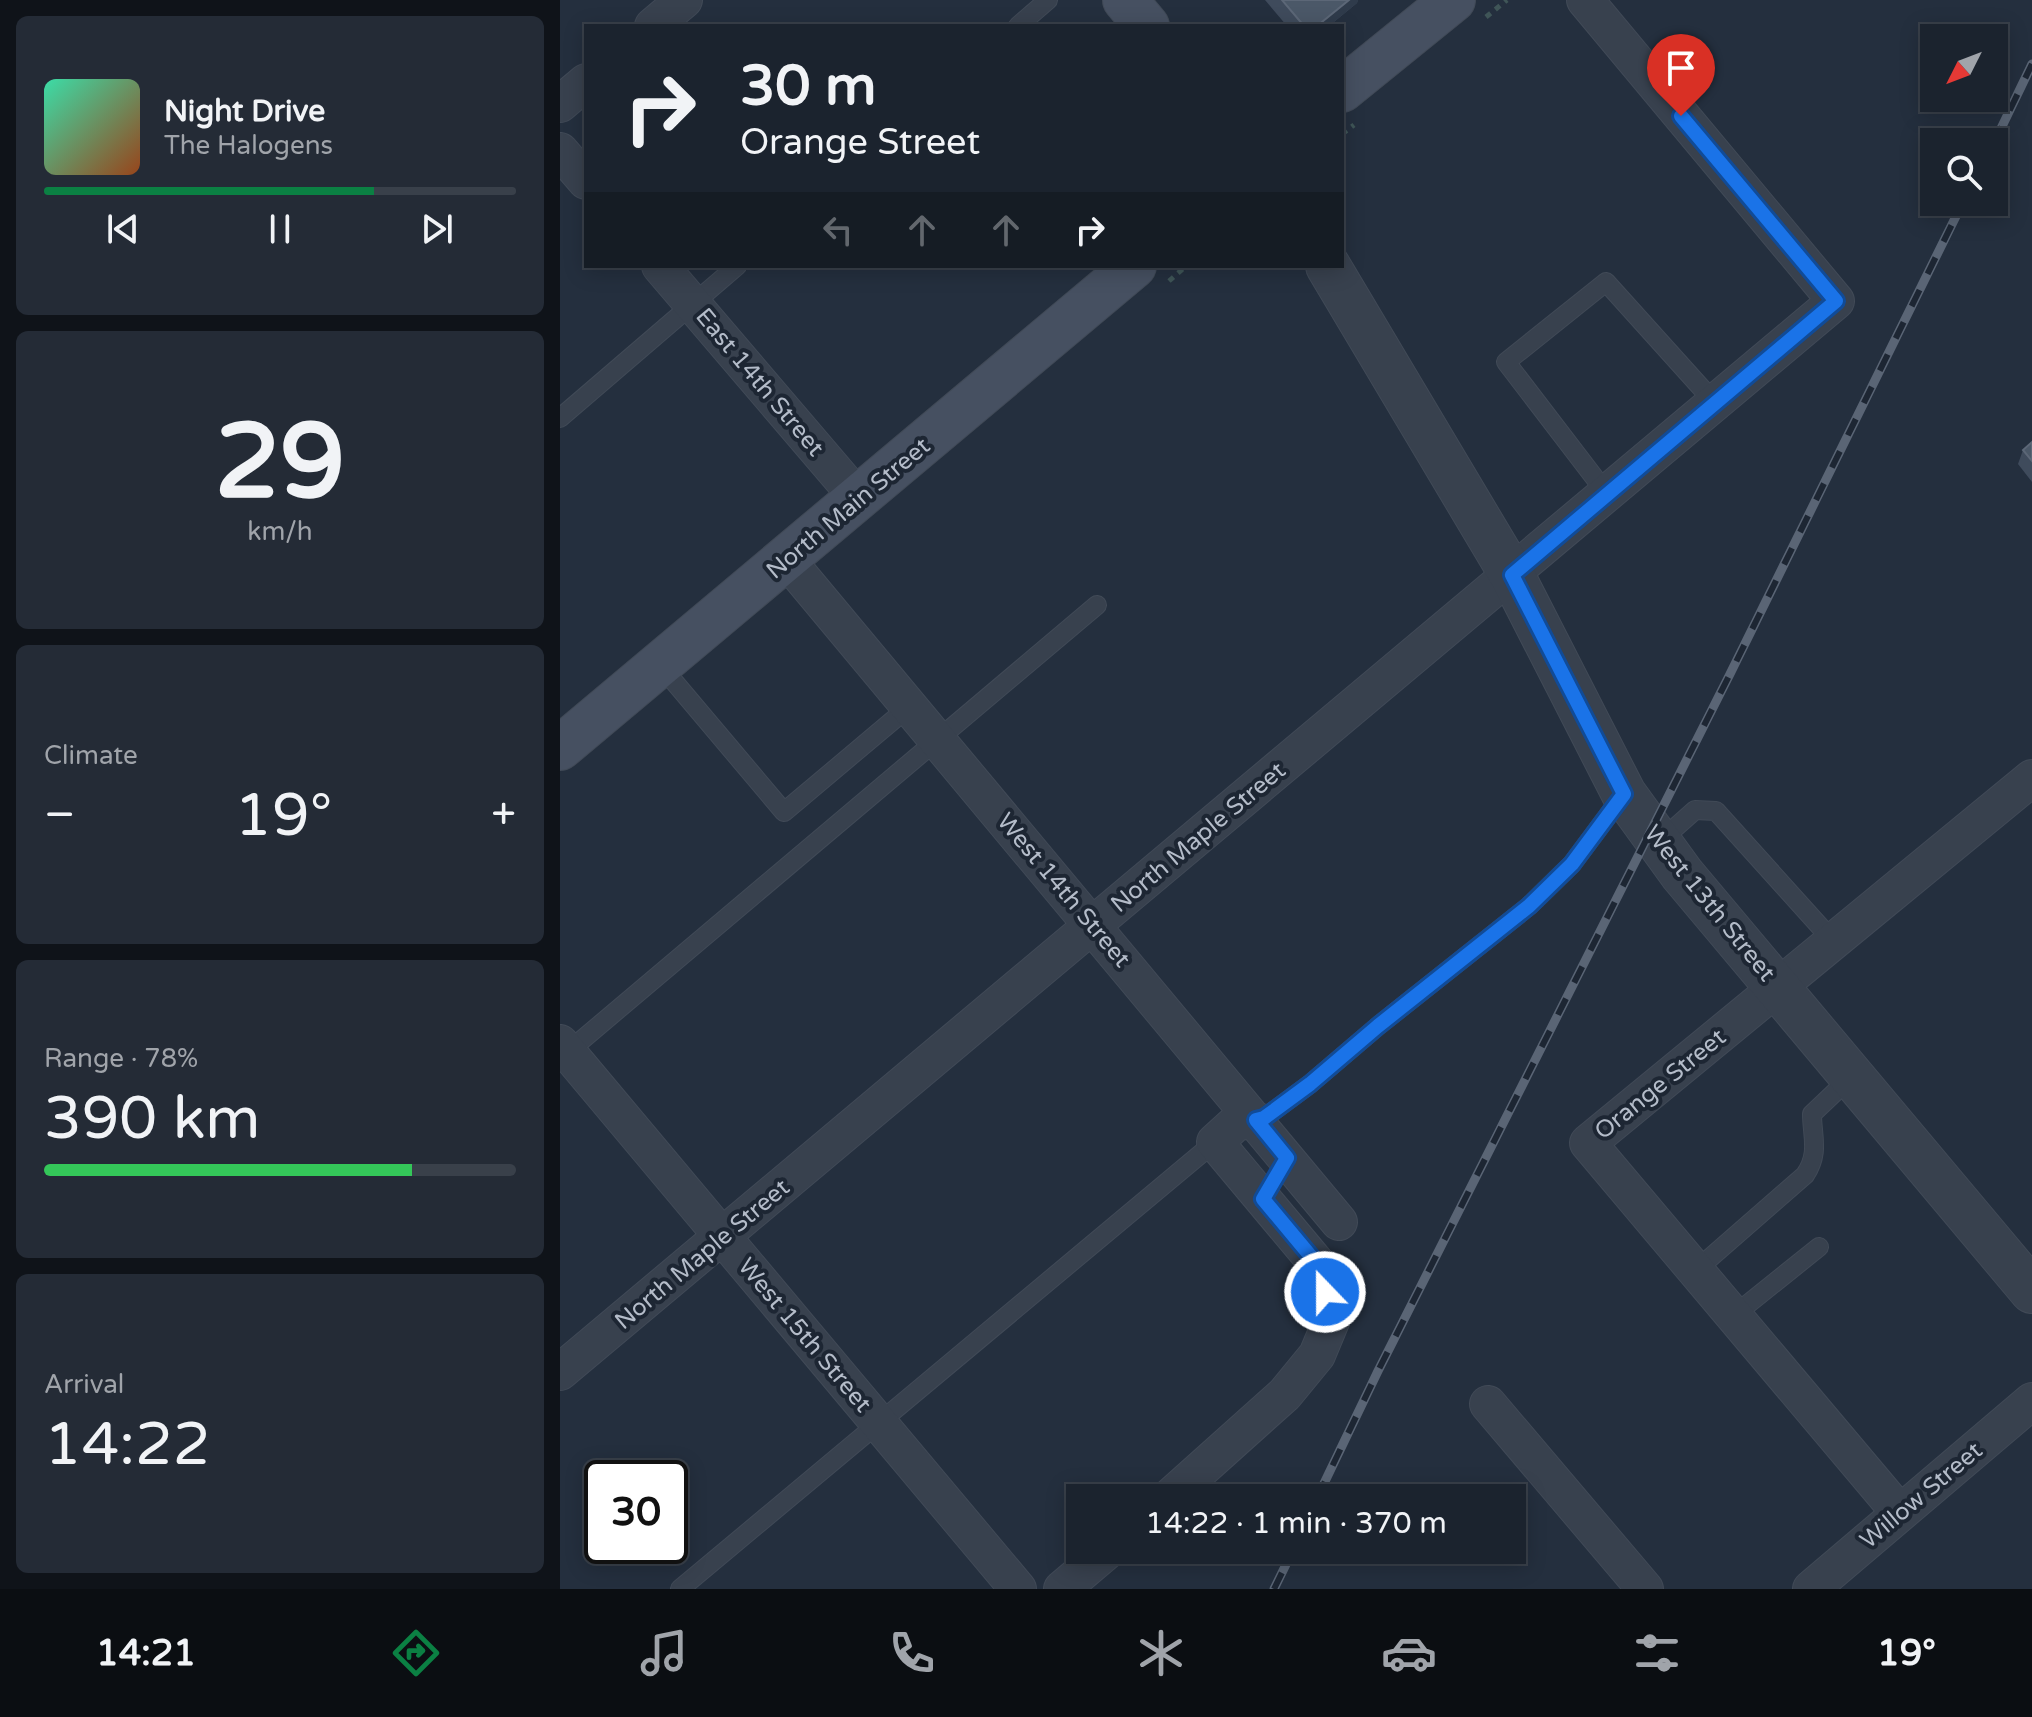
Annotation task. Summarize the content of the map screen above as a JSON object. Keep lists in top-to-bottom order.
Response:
{
  "streets": {
    "main road": ["North Main Street"],
    "street": [
      "East 14th Street",
      "North Maple Street",
      "West 14th Street",
      "West 13th Street",
      "Orange Street",
      "West 15th Street",
      "Willow Street"
    ]
  },
  "crossings": [
    ["East 14th Street", "North Main Street"],
    ["North Main Street", "West 14th Street"],
    ["North Maple Street", "West 14th Street"],
    ["North Maple Street", "West 13th Street"],
    ["North Maple Street", "West 15th Street"],
    ["West 13th Street", "Orange Street"],
    ["Orange Street", "Willow Street"]
  ],
  "north": "bottom left",
  "page": {
    "turn": ["30 m", "Orange Street"],
    "song": ["Night Drive", "The Halogens"],
    "tile": [
      ["29", "km/h"],
      "Climate",
      ["Range · 78%", "390 km"],
      ["Arrival", "14:22"]
    ],
    "heat": ["−", "19°", "+"],
    "limit": "30",
    "trip": "14:22 · 1 min · 370 m",
    "tabs": ["14:21", "19°"]
  }
}
